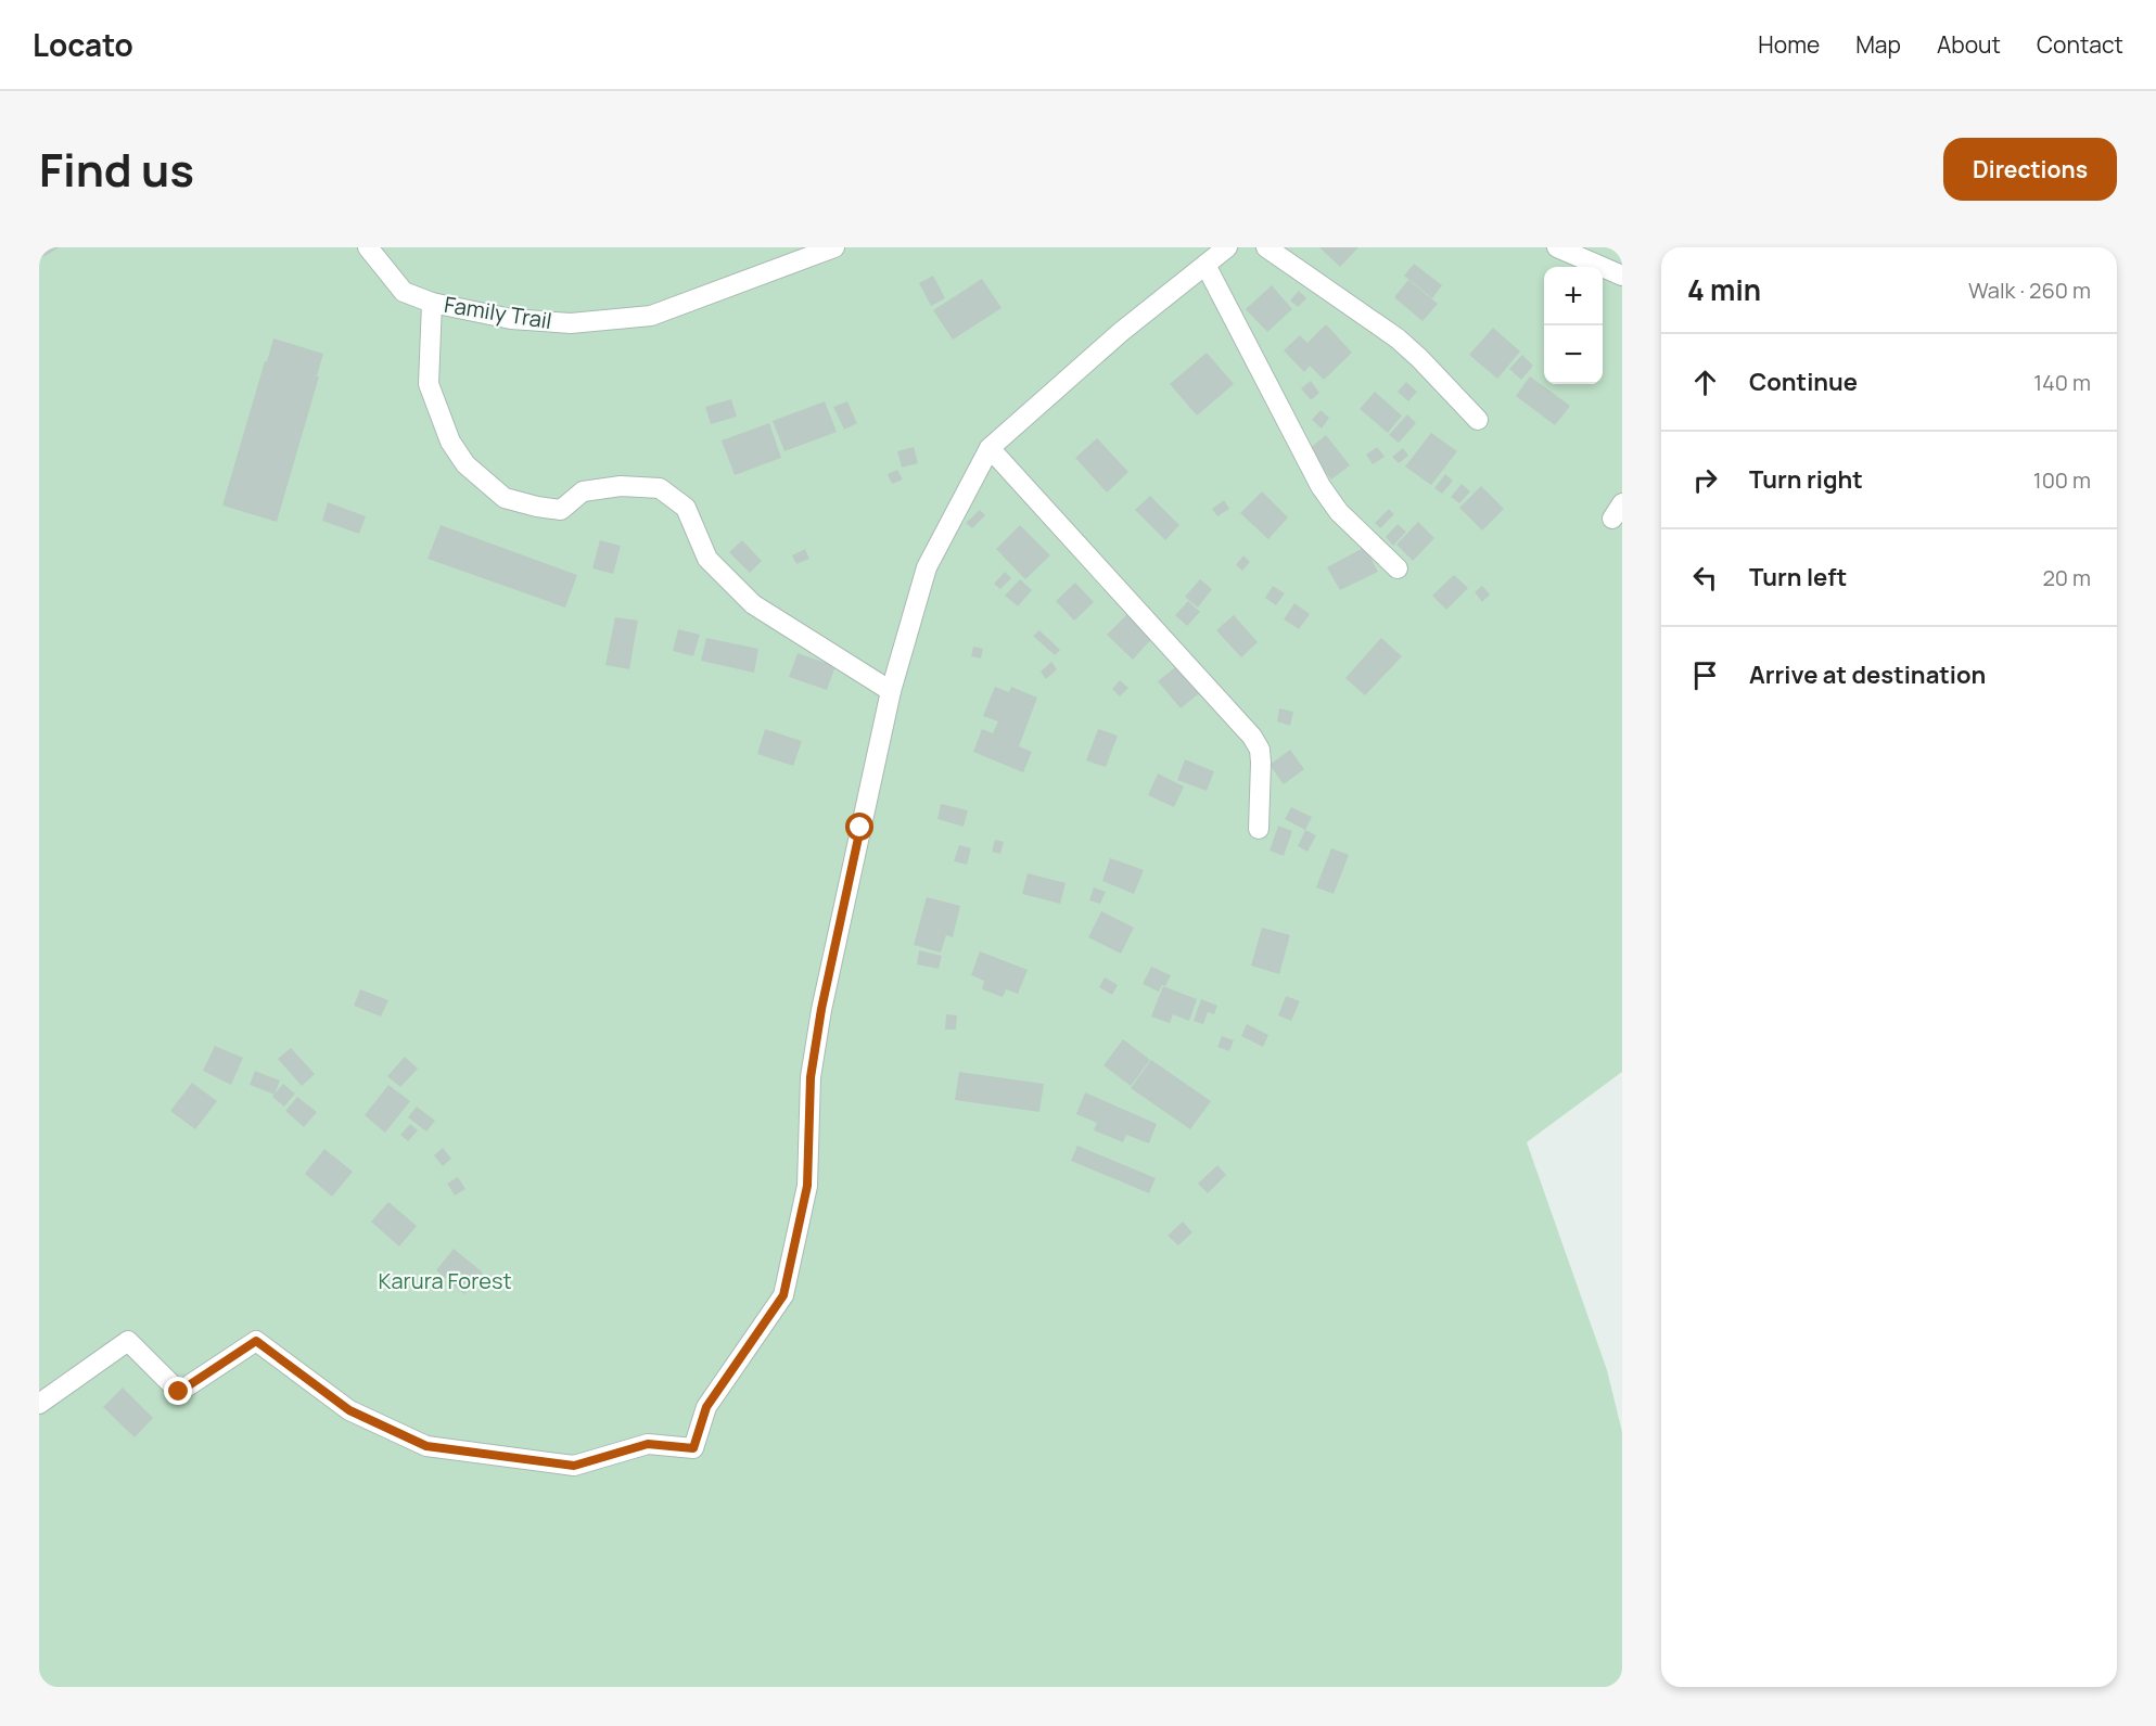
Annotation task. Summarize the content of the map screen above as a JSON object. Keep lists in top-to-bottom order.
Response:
{
  "streets": {
    "street": ["Family Trail"]
  },
  "parks": ["Karura Forest"],
  "page": {
    "header": "Locato",
    "nav": [
      "Home",
      "Map",
      "About",
      "Contact"
    ],
    "title": "Find us",
    "buttons": "Directions",
    "heading": ["4 min", "Walk · 260 m"],
    "map_buttons": ["+", "−"],
    "list": [
      ["Continue", "140 m"],
      ["Turn right", "100 m"],
      ["Turn left", "20 m"],
      "Arrive at destination"
    ]
  }
}
